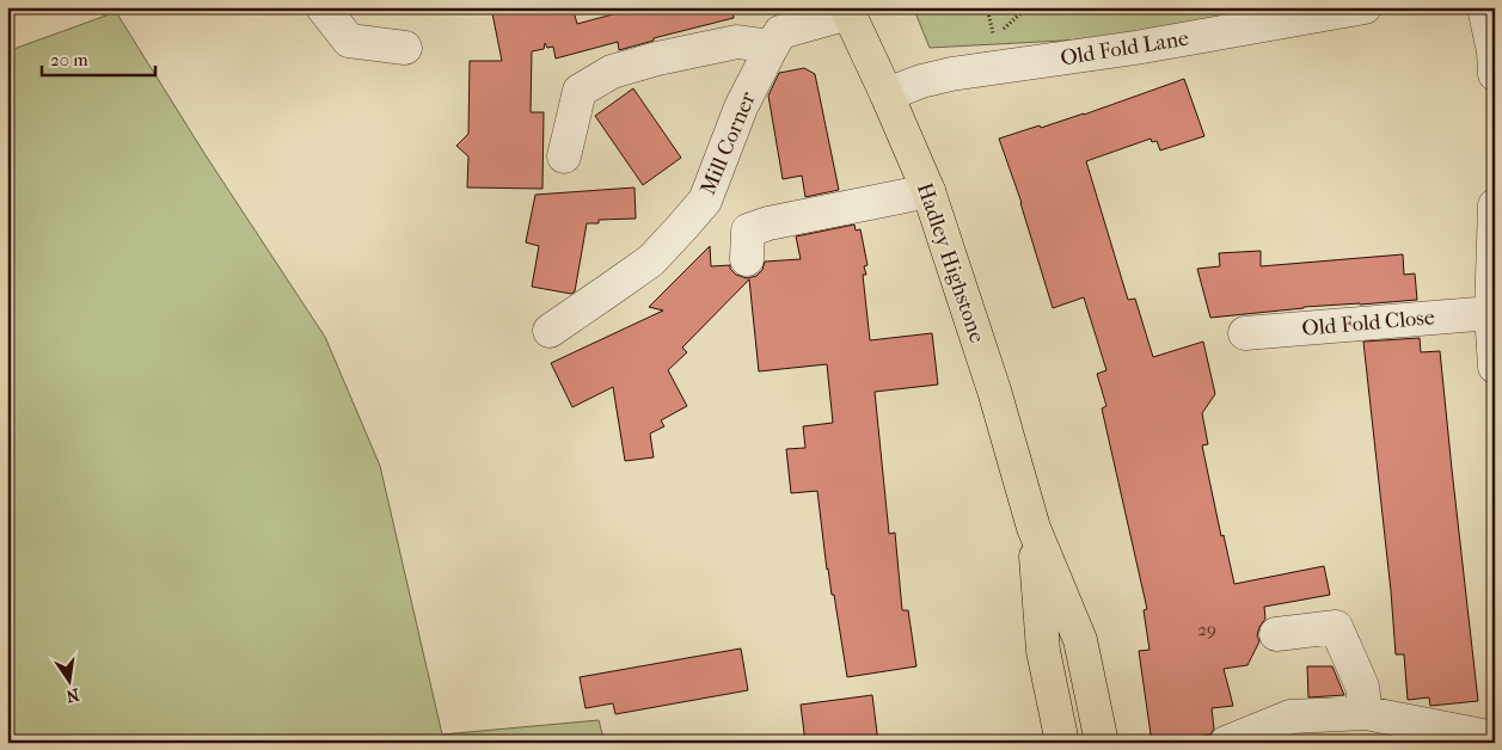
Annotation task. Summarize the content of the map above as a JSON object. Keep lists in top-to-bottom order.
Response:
{
  "streets": {
    "main road": ["Hadley Highstone"],
    "street": ["Old Fold Lane", "Mill Corner", "Old Fold Close"]
  },
  "crossings": [
    ["Old Fold Lane", "Hadley Highstone"],
    ["Mill Corner", "Hadley Highstone"]
  ],
  "house_numbers": ["29"],
  "scale_bar": "20 m",
  "north": "bottom"
}
